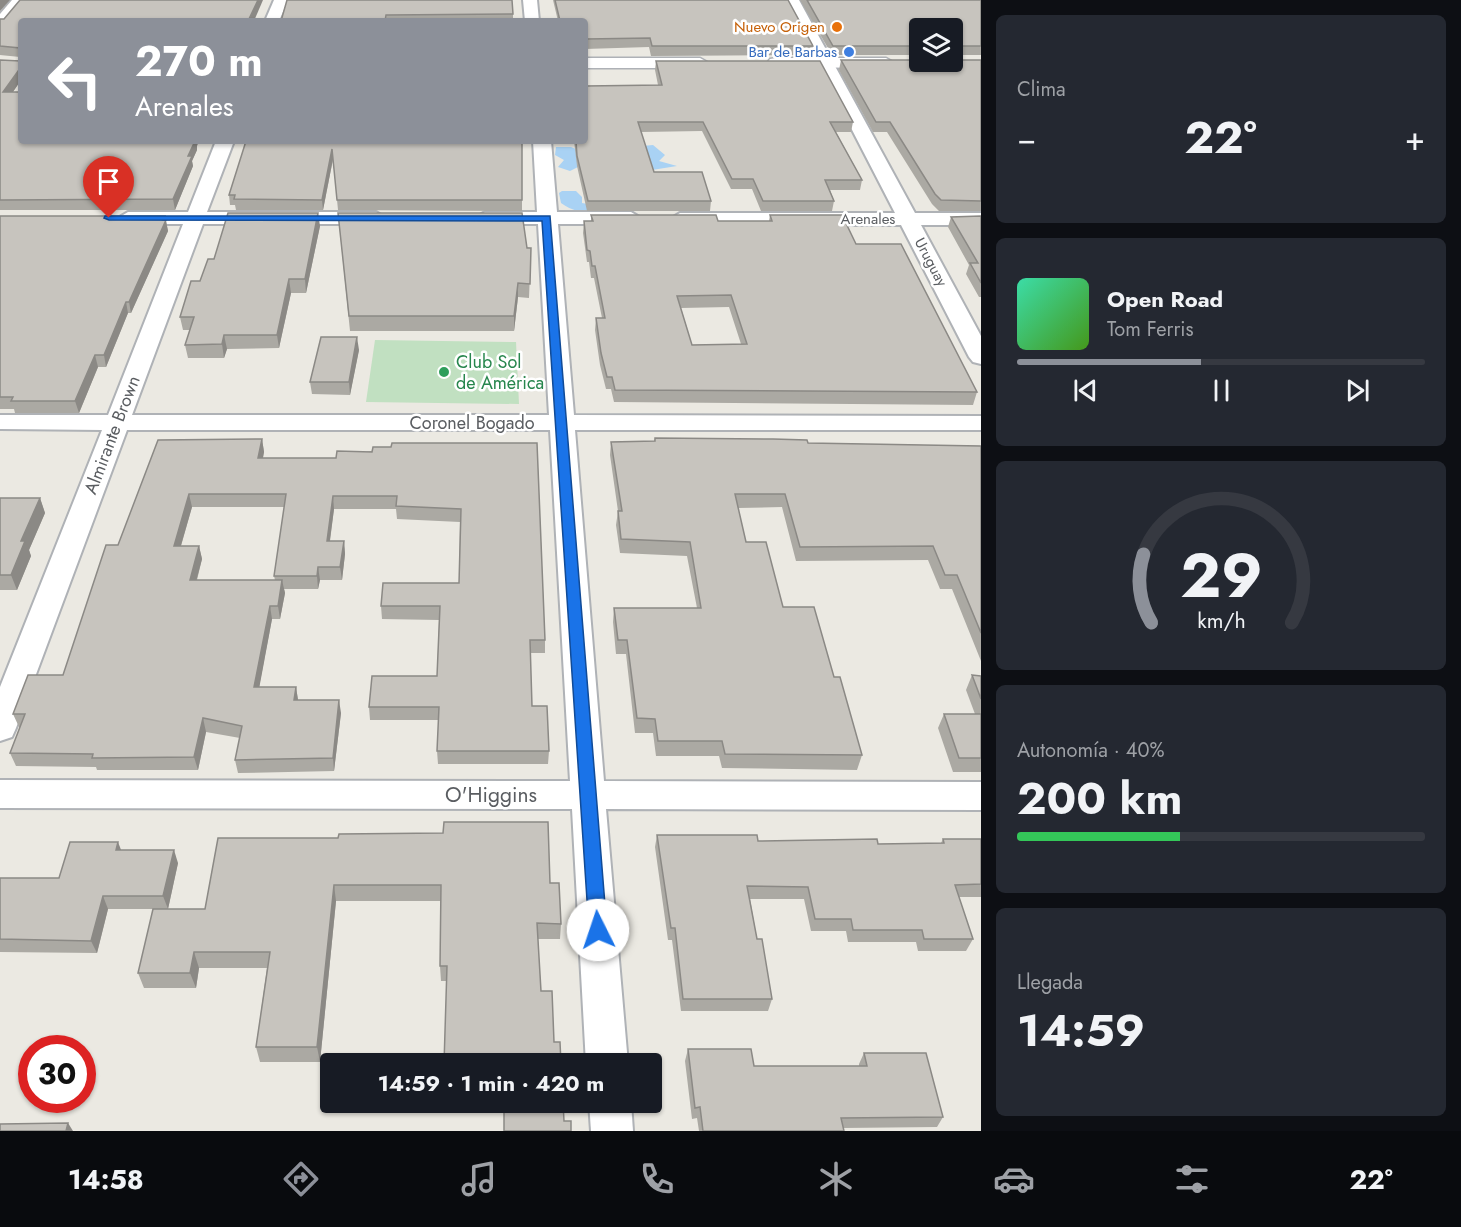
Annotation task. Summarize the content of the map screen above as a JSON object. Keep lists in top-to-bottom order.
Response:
{
  "streets": {
    "street": [
      "Arenales",
      "Uruguay",
      "Coronel Bogado",
      "Almirante Brown",
      "O'Higgins"
    ]
  },
  "crossings": [
    ["Arenales", "Uruguay"],
    ["Coronel Bogado", "Almirante Brown"]
  ],
  "places": ["Nuevo Origen", "Bar de Barbas", "Club Sol de América"],
  "page": {
    "tile": [
      "Clima",
      ["Autonomía · 40%", "200 km"],
      ["Llegada", "14:59"]
    ],
    "turn": ["270 m", "Arenales"],
    "heat": ["−", "22°", "+"],
    "song": ["Open Road", "Tom Ferris"],
    "limit": "30",
    "trip": "14:59 · 1 min · 420 m",
    "tabs": ["14:58", "22°"],
    "gauge": ["29", "km/h"]
  }
}
